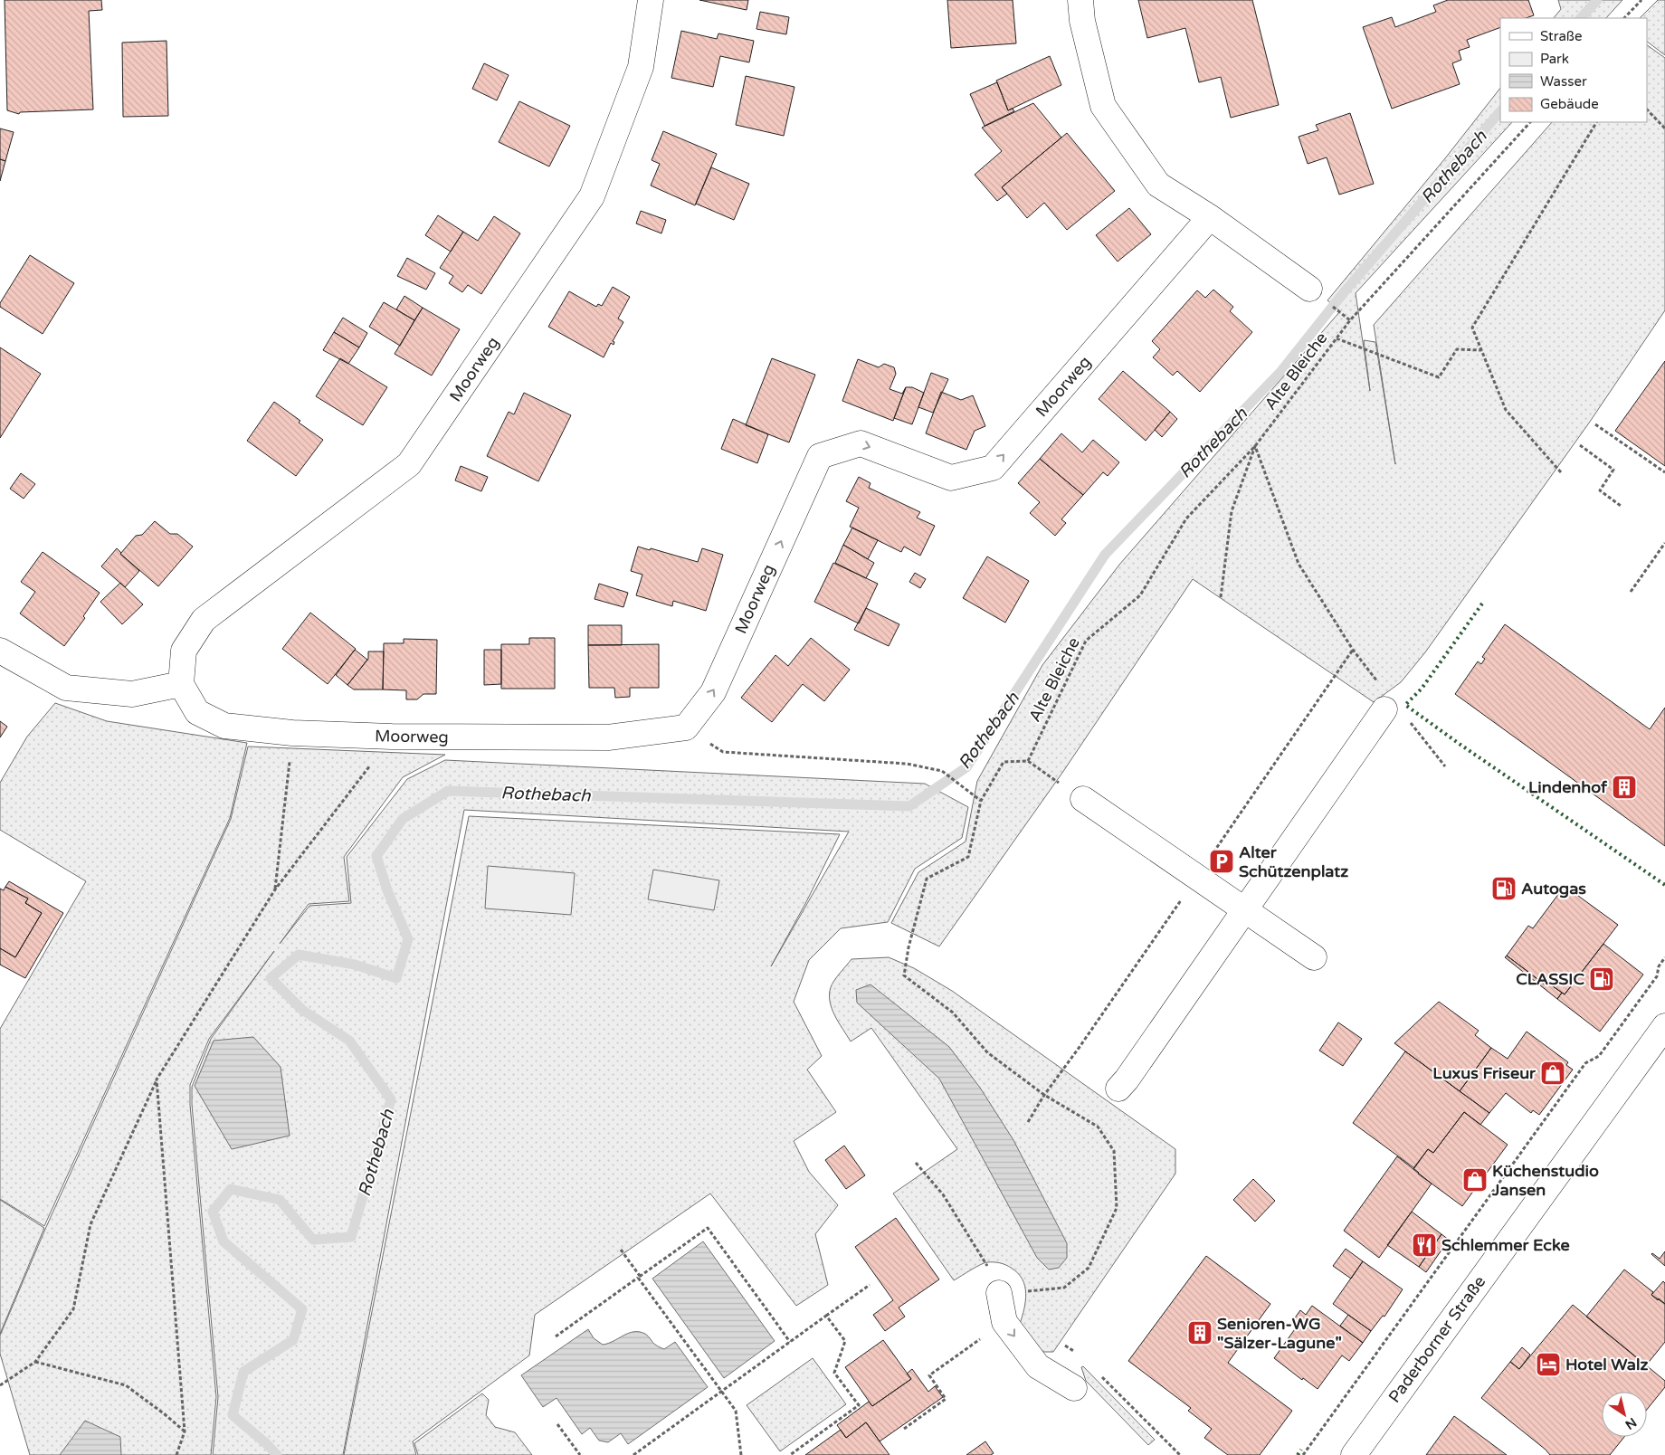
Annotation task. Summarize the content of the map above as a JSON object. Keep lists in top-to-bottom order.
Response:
{
  "streets": {
    "street": ["Moorweg", "Paderborner Straße"],
    "path": ["Alte Bleiche"]
  },
  "water": ["Rothebach"],
  "places": {
    "building": ["Lindenhof", "Senioren-WG \"Sälzer-Lagune\""],
    "parking": ["Alter Schützenplatz"],
    "fuel station": ["Autogas", "CLASSIC"],
    "shop": ["Luxus Friseur", "Küchenstudio Jansen"],
    "restaurant": ["Schlemmer Ecke"],
    "hotel": ["Hotel Walz"]
  },
  "legend": [
    "Straße",
    "Park",
    "Wasser",
    "Gebäude"
  ],
  "north": "bottom right"
}
